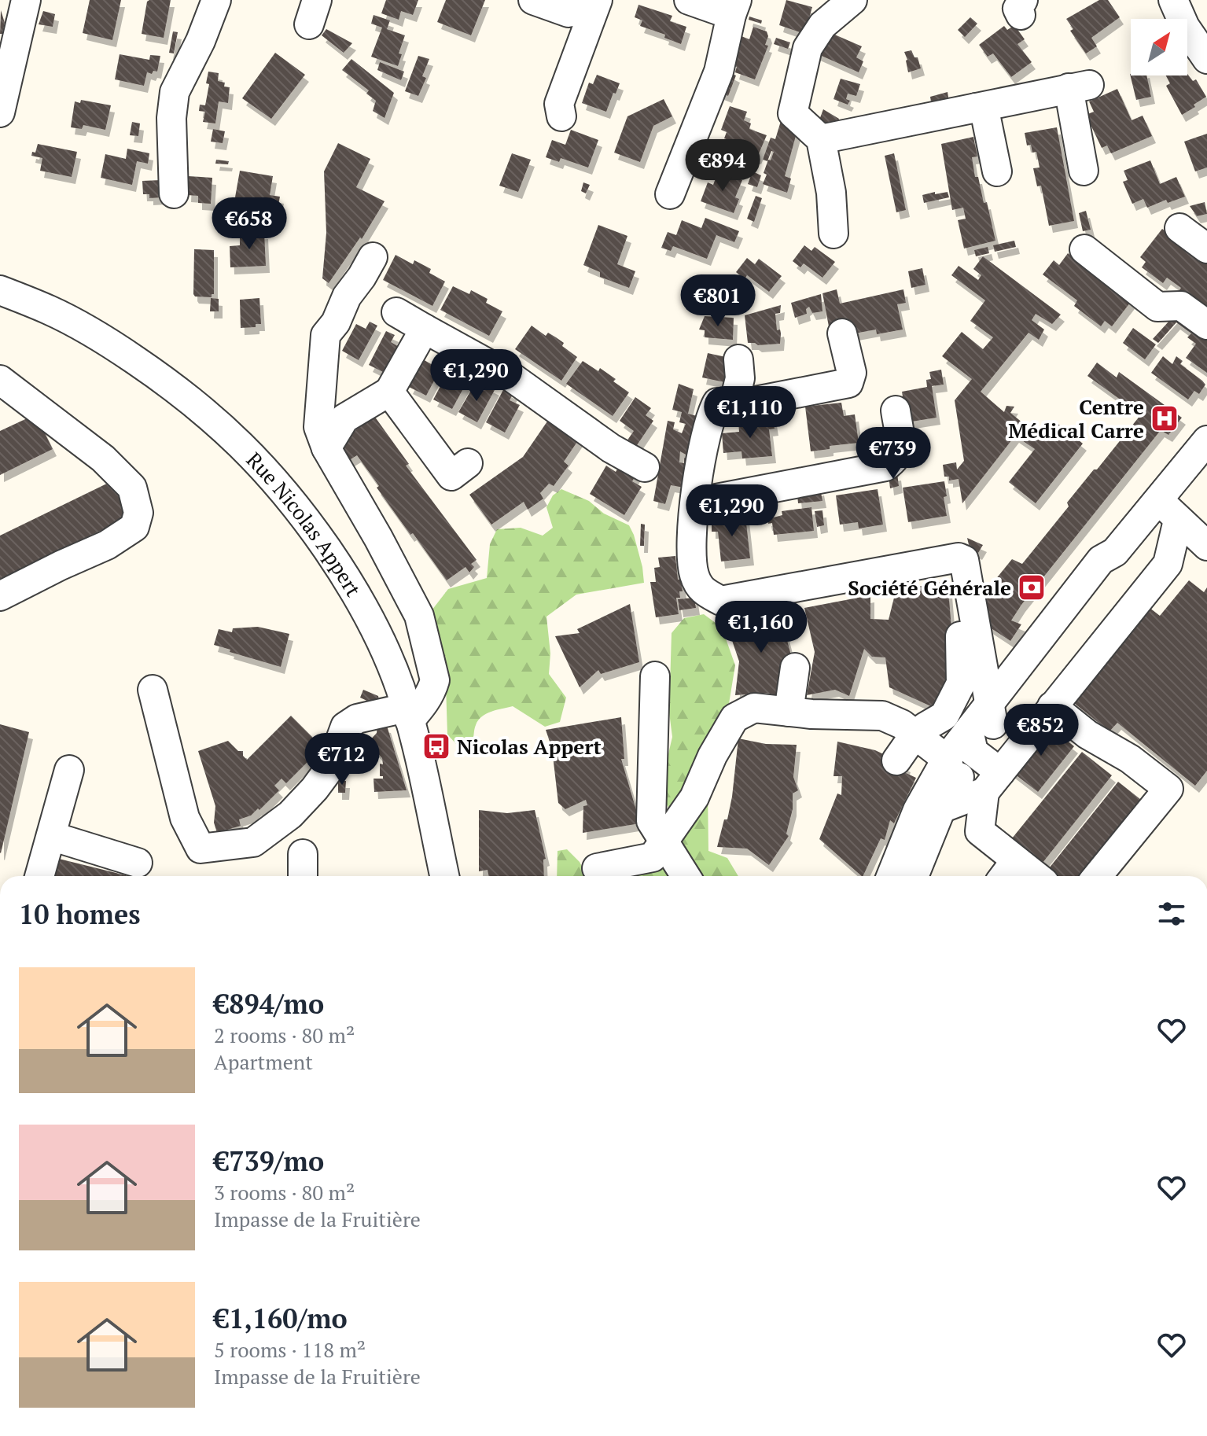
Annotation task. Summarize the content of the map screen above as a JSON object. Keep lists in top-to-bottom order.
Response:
{
  "streets": {
    "street": ["Rue Nicolas Appert"]
  },
  "places": {
    "hospital": ["Centre Médical Carre"],
    "bank": ["Société Générale"],
    "bus stop": ["Nicolas Appert"]
  },
  "north": "top right",
  "page": {
    "price": [
      "€894",
      "€658",
      "€801",
      "€1,290",
      "€1,110",
      "€739",
      "€1,290",
      "€1,160",
      "€852",
      "€712"
    ],
    "heading": "10 homes",
    "list": [
      {
        "name": "€894/mo",
        "note": "2 rooms · 80 m² · Apartment"
      },
      {
        "name": "€739/mo",
        "note": "3 rooms · 80 m² · Impasse de la Fruitière"
      },
      {
        "name": "€1,160/mo",
        "note": "5 rooms · 118 m² · Impasse de la Fruitière"
      }
    ]
  }
}
